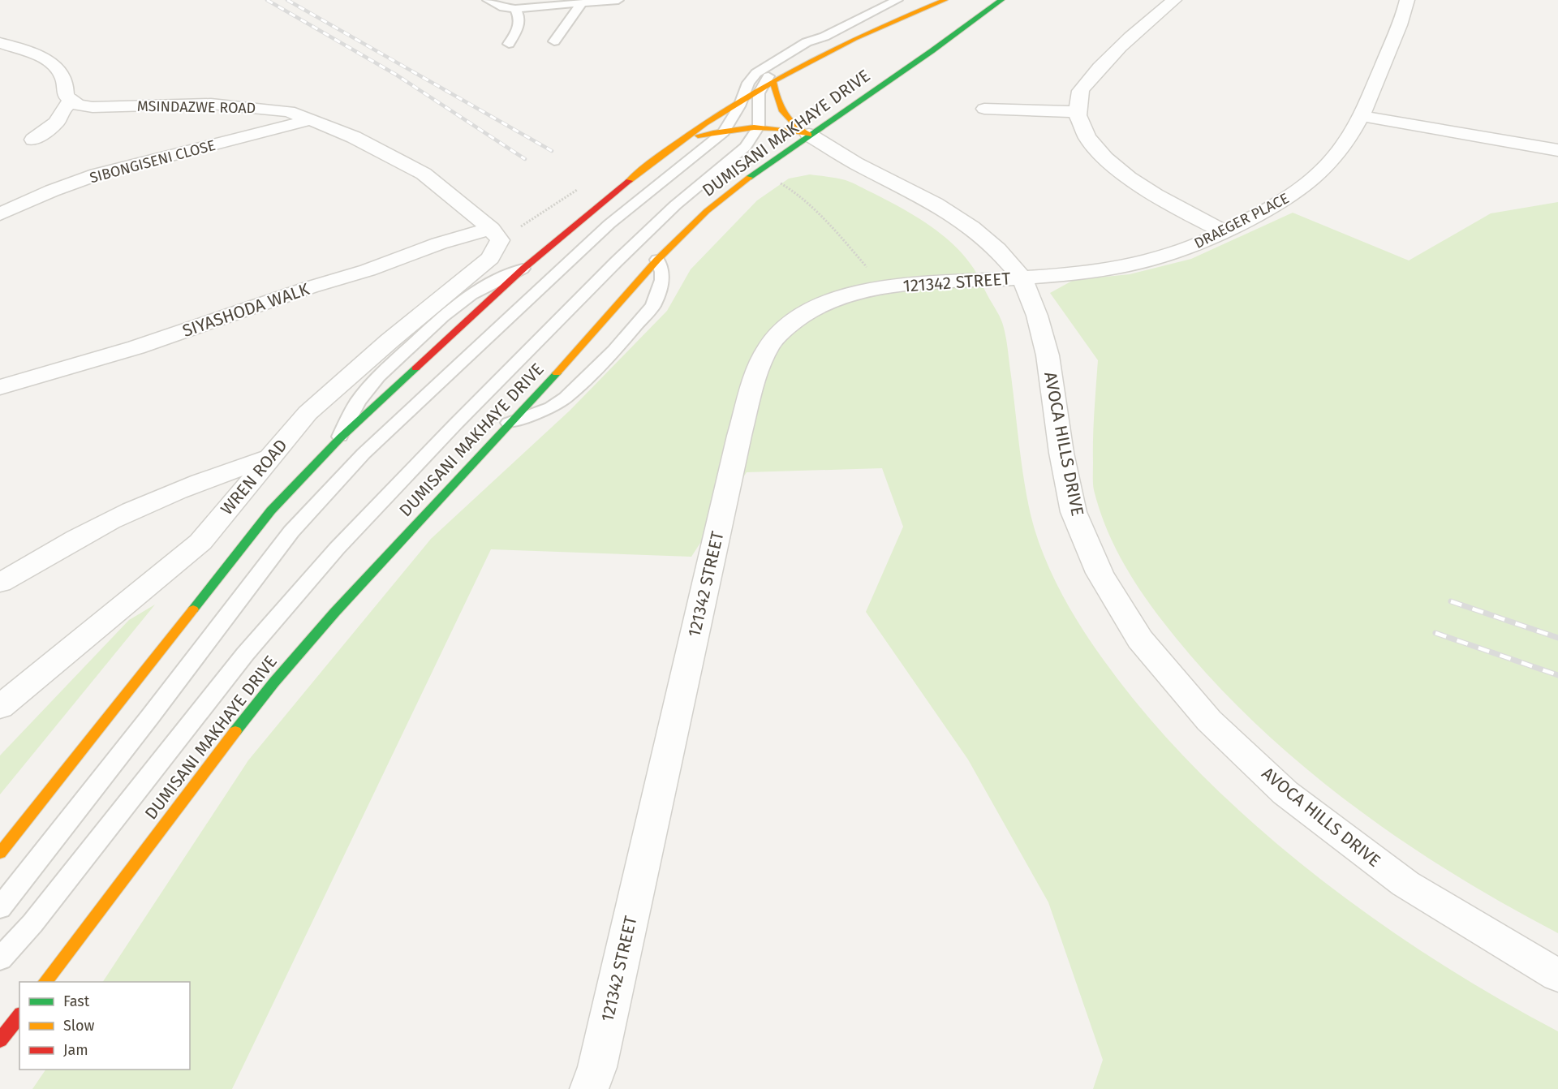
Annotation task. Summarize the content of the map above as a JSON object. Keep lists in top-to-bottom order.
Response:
{
  "streets": {
    "main road": ["DUMISANI MAKHAYE DRIVE"],
    "street": [
      "MSINDAZWE ROAD",
      "SIBONGISENI CLOSE",
      "DRAEGER PLACE",
      "121342 STREET",
      "SIYASHODA WALK",
      "AVOCA HILLS DRIVE",
      "WREN ROAD"
    ]
  },
  "crossings": [
    ["MSINDAZWE ROAD", "SIBONGISENI CLOSE"],
    ["MSINDAZWE ROAD", "SIYASHODA WALK"],
    ["MSINDAZWE ROAD", "WREN ROAD"],
    ["DUMISANI MAKHAYE DRIVE", "AVOCA HILLS DRIVE"],
    ["DRAEGER PLACE", "121342 STREET"],
    ["DRAEGER PLACE", "AVOCA HILLS DRIVE"],
    ["121342 STREET", "AVOCA HILLS DRIVE"],
    ["SIYASHODA WALK", "WREN ROAD"]
  ],
  "legend": ["Fast", "Slow", "Jam"]
}
